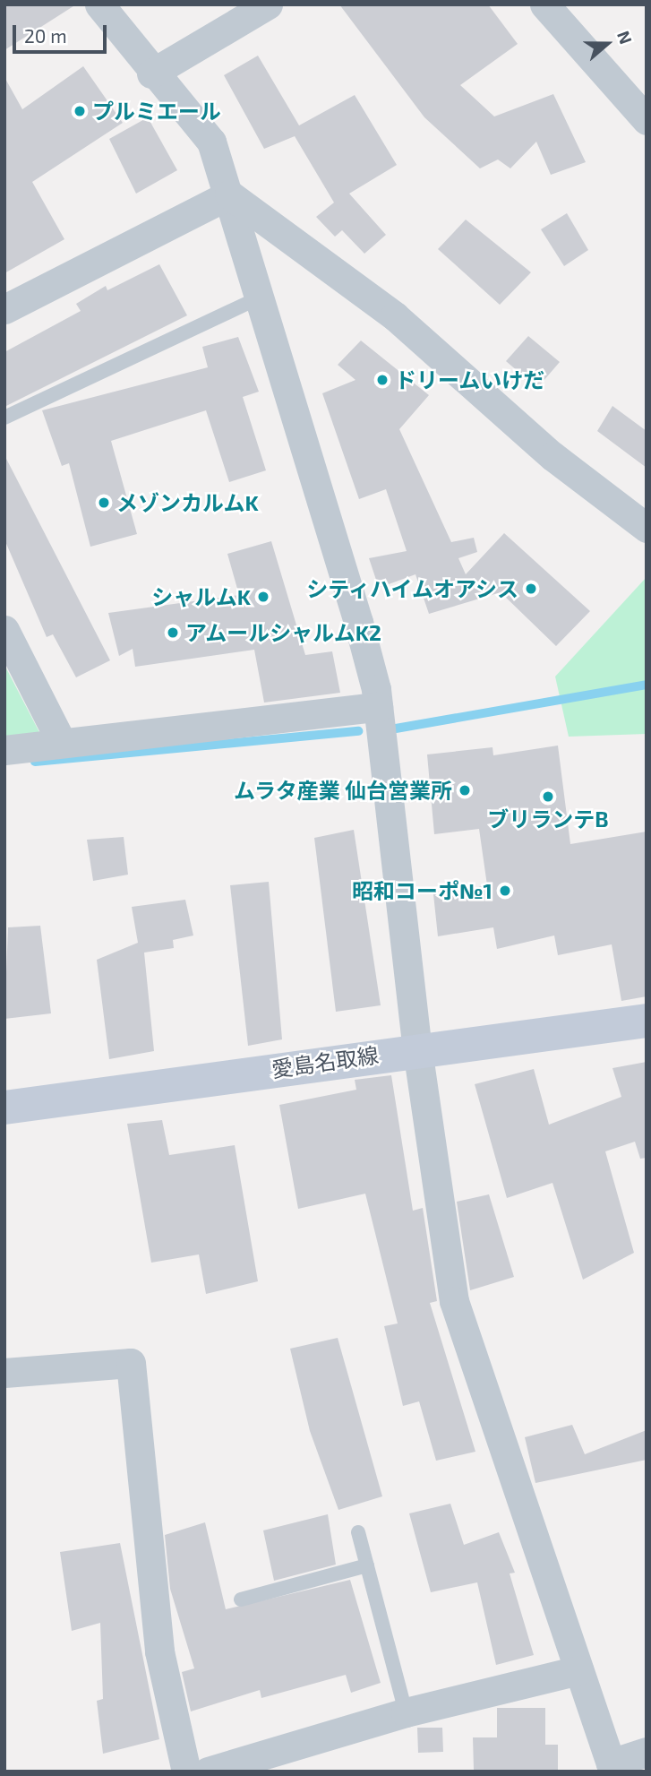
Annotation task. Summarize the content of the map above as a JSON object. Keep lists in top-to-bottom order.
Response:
{
  "streets": {
    "main road": ["愛島名取線"]
  },
  "places": [
    "プルミエール",
    "ドリームいけだ",
    "メゾンカルムK",
    "シティハイムオアシス",
    "シャルムK",
    "アムールシャルムK2",
    "ムラタ産業 仙台営業所",
    "ブリランテB",
    "昭和コーポ№1"
  ],
  "scale_bar": "20 m",
  "north": "right"
}
